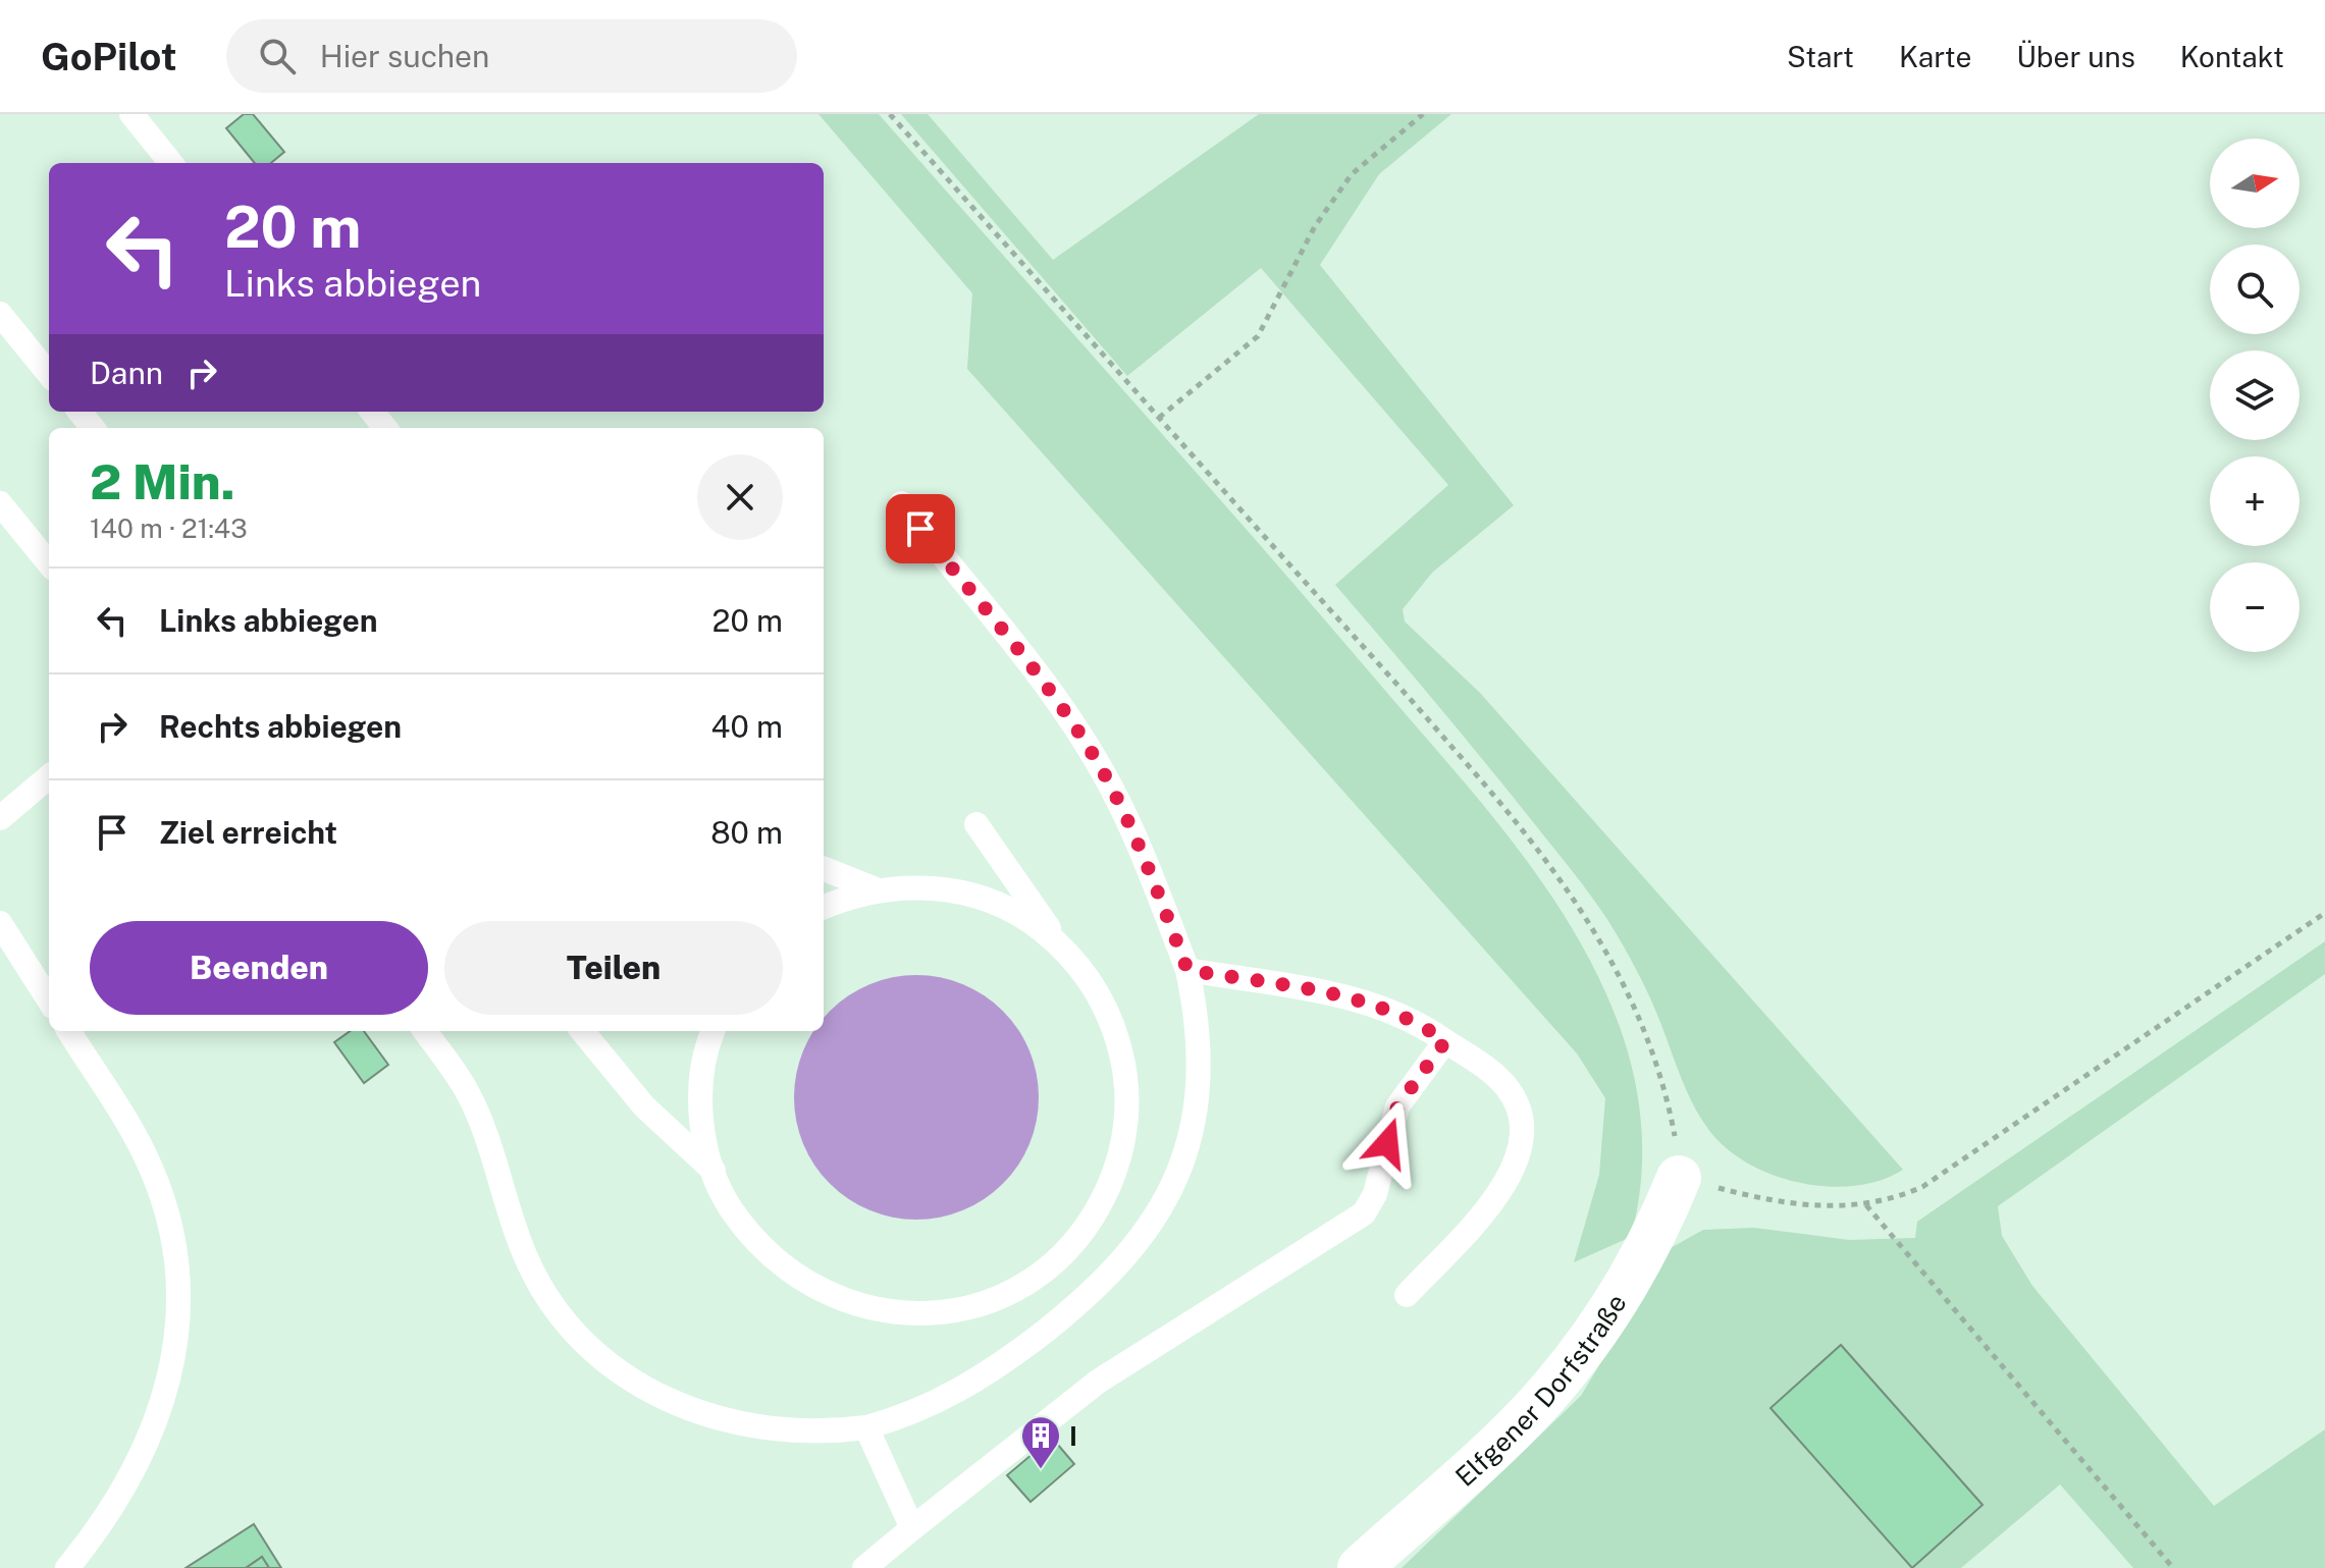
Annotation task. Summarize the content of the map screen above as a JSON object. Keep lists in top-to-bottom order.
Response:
{
  "streets": {
    "street": ["Elfgener Dorfstraße"]
  },
  "places": {
    "building": ["I"]
  },
  "north": "right",
  "page": {
    "header": "GoPilot",
    "search": "Hier suchen",
    "nav": [
      "Start",
      "Karte",
      "Über uns",
      "Kontakt"
    ],
    "map_buttons": ["+", "−"],
    "turn": ["20 m", "Links abbiegen"],
    "then": "Dann",
    "heading": ["2 Min.", "140 m · 21:43"],
    "list": [
      {
        "name": "Links abbiegen",
        "value": "20 m"
      },
      {
        "name": "Rechts abbiegen",
        "value": "40 m"
      },
      {
        "name": "Ziel erreicht",
        "value": "80 m"
      }
    ],
    "buttons": ["Beenden", "Teilen"]
  }
}
